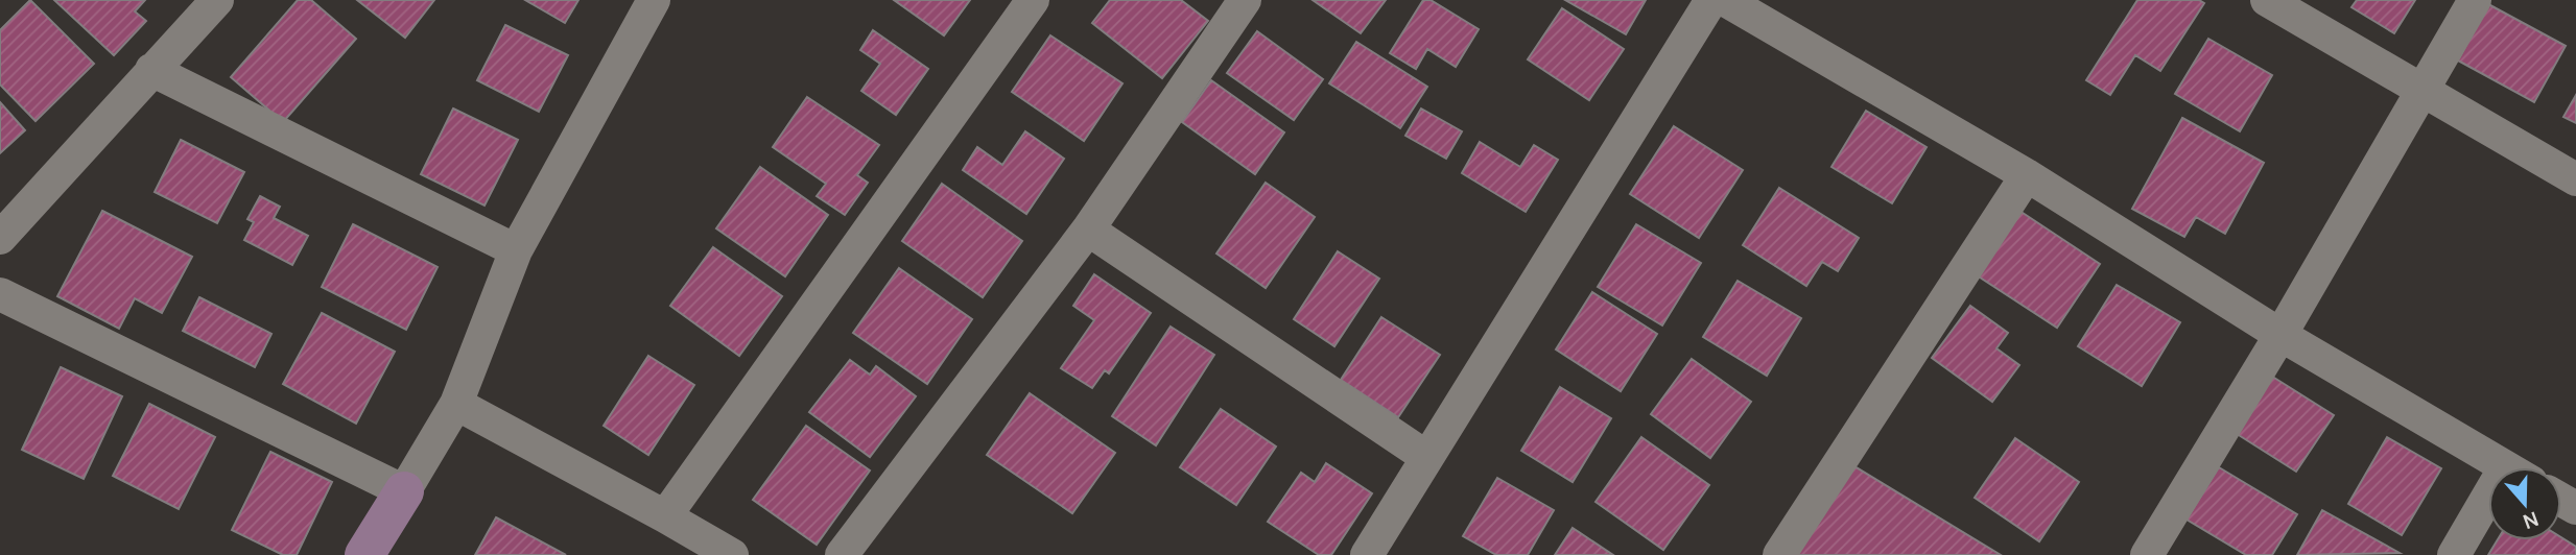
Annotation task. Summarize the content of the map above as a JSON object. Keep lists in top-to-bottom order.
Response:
{
  "north": "bottom"
}
